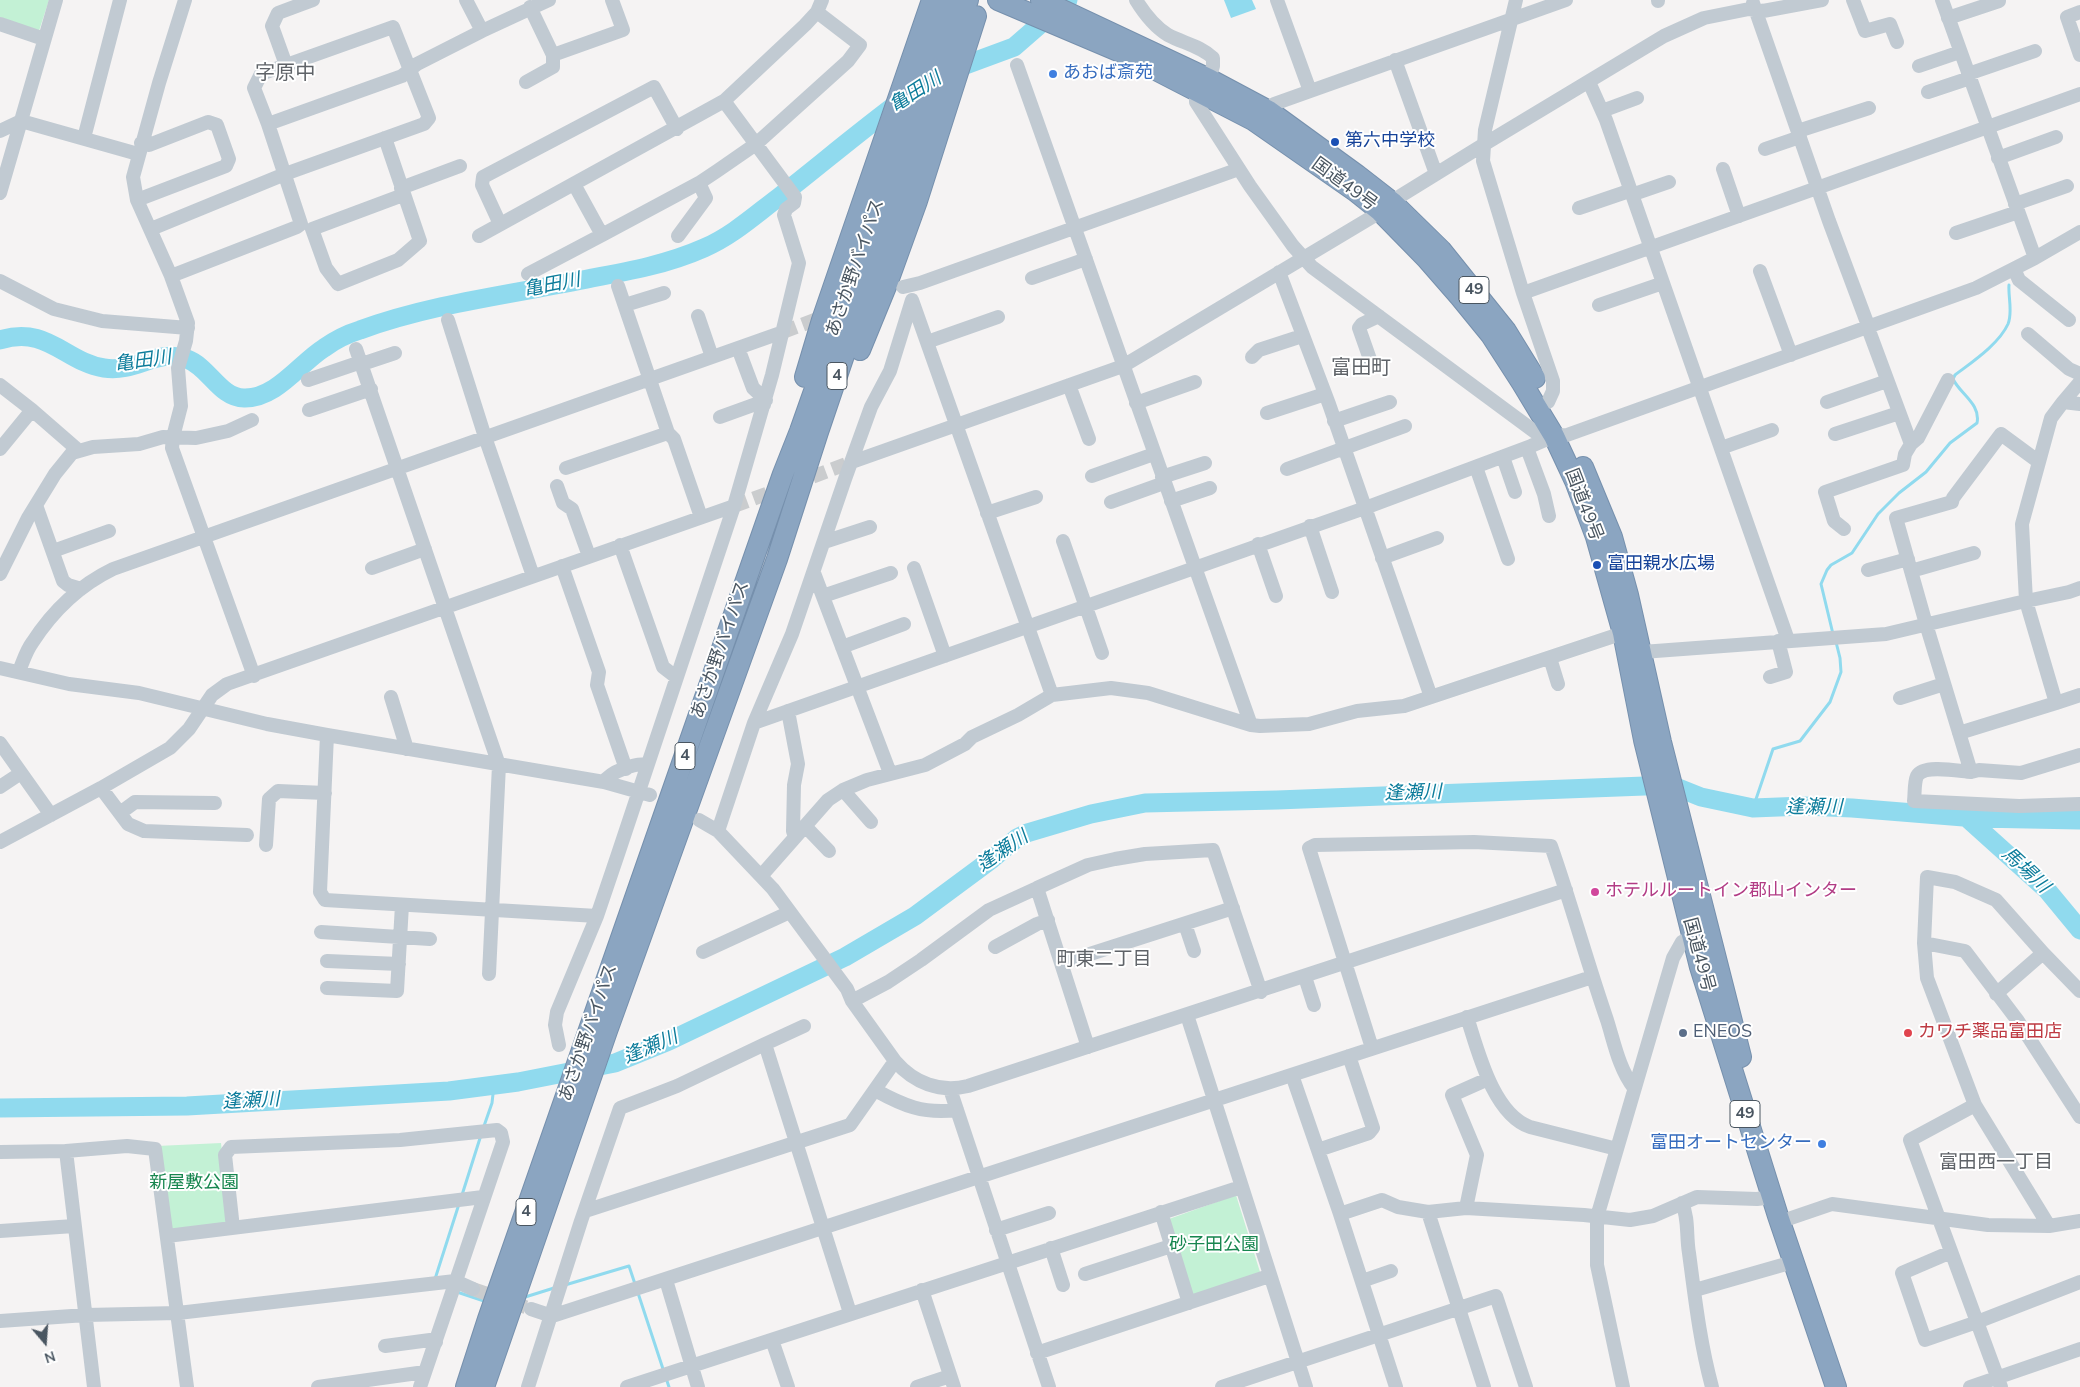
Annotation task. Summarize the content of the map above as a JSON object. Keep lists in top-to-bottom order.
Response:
{
  "streets": {
    "highway": [
      "国道49号",
      "あさか野バイパス",
      "49",
      "4"
    ]
  },
  "districts": [
    "字原中",
    "富田町",
    "町東二丁目",
    "富田西一丁目"
  ],
  "water": ["亀田川", "逢瀬川", "馬場川"],
  "parks": ["新屋敷公園", "砂子田公園"],
  "places": [
    "あおば斎苑",
    "第六中学校",
    "富田親水広場",
    "ホテルルートイン郡山インター",
    "ENEOS",
    "カワチ薬品富田店",
    "富田オートセンター"
  ],
  "north": "bottom"
}
